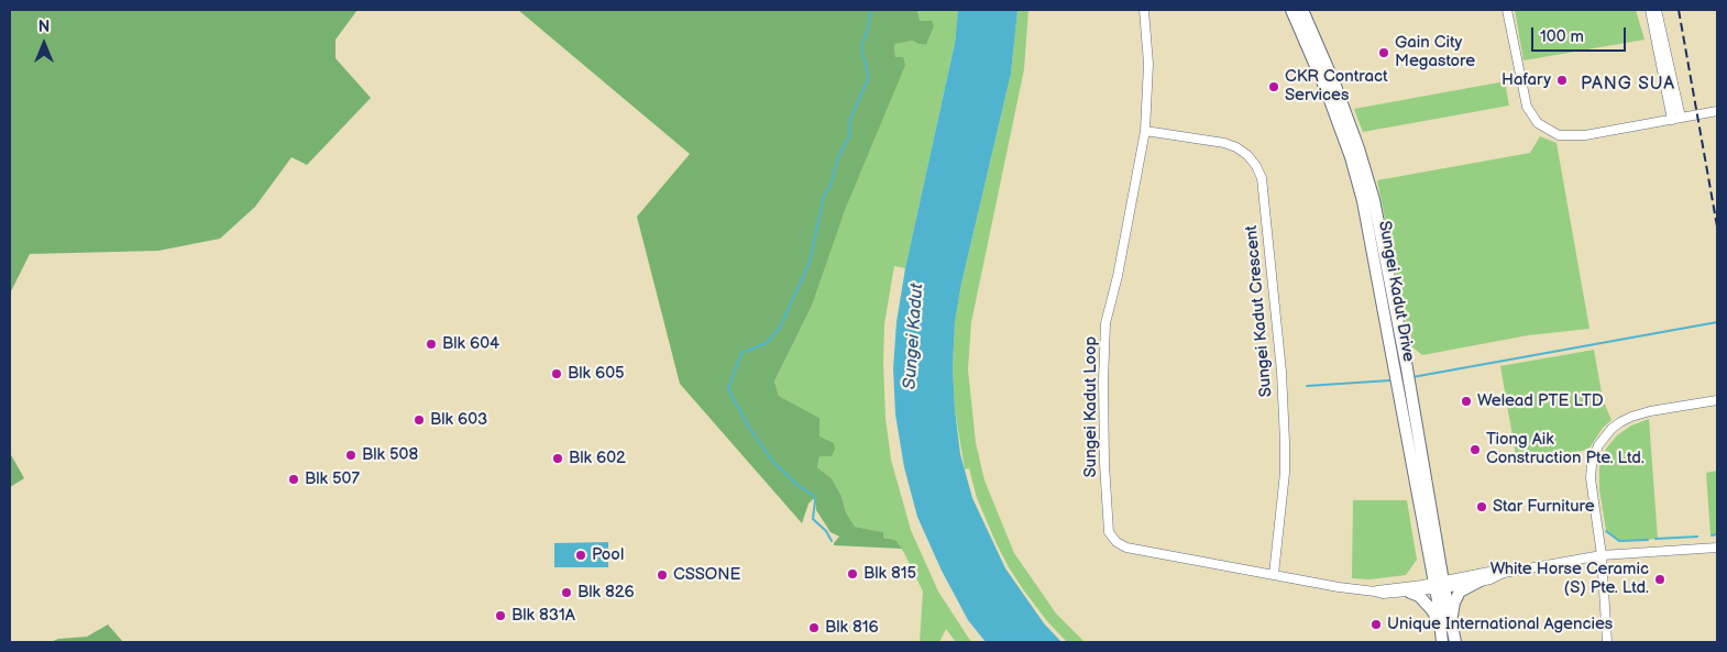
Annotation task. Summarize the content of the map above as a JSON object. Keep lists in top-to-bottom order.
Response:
{
  "streets": {
    "main road": ["Sungei Kadut Drive"],
    "street": ["Sungei Kadut Crescent", "Sungei Kadut Loop"]
  },
  "crossings": [
    ["Sungei Kadut Drive", "Sungei Kadut Loop"],
    ["Sungei Kadut Crescent", "Sungei Kadut Loop"]
  ],
  "districts": ["PANG SUA"],
  "water": ["Sungei Kadut"],
  "places": [
    "Gain City Megastore",
    "Hafary",
    "CKR Contract Services",
    "Blk 604",
    "Blk 605",
    "Welead PTE LTD",
    "Blk 603",
    "Tiong Aik Construction Pte. Ltd.",
    "Blk 508",
    "Blk 602",
    "Blk 507",
    "Star Furniture",
    "Pool",
    "Blk 815",
    "CSSONE",
    "White Horse Ceramic (S) Pte. Ltd.",
    "Blk 826",
    "Blk 831A",
    "Unique International Agencies",
    "Blk 816"
  ],
  "scale_bar": "100 m",
  "north": "top"
}
